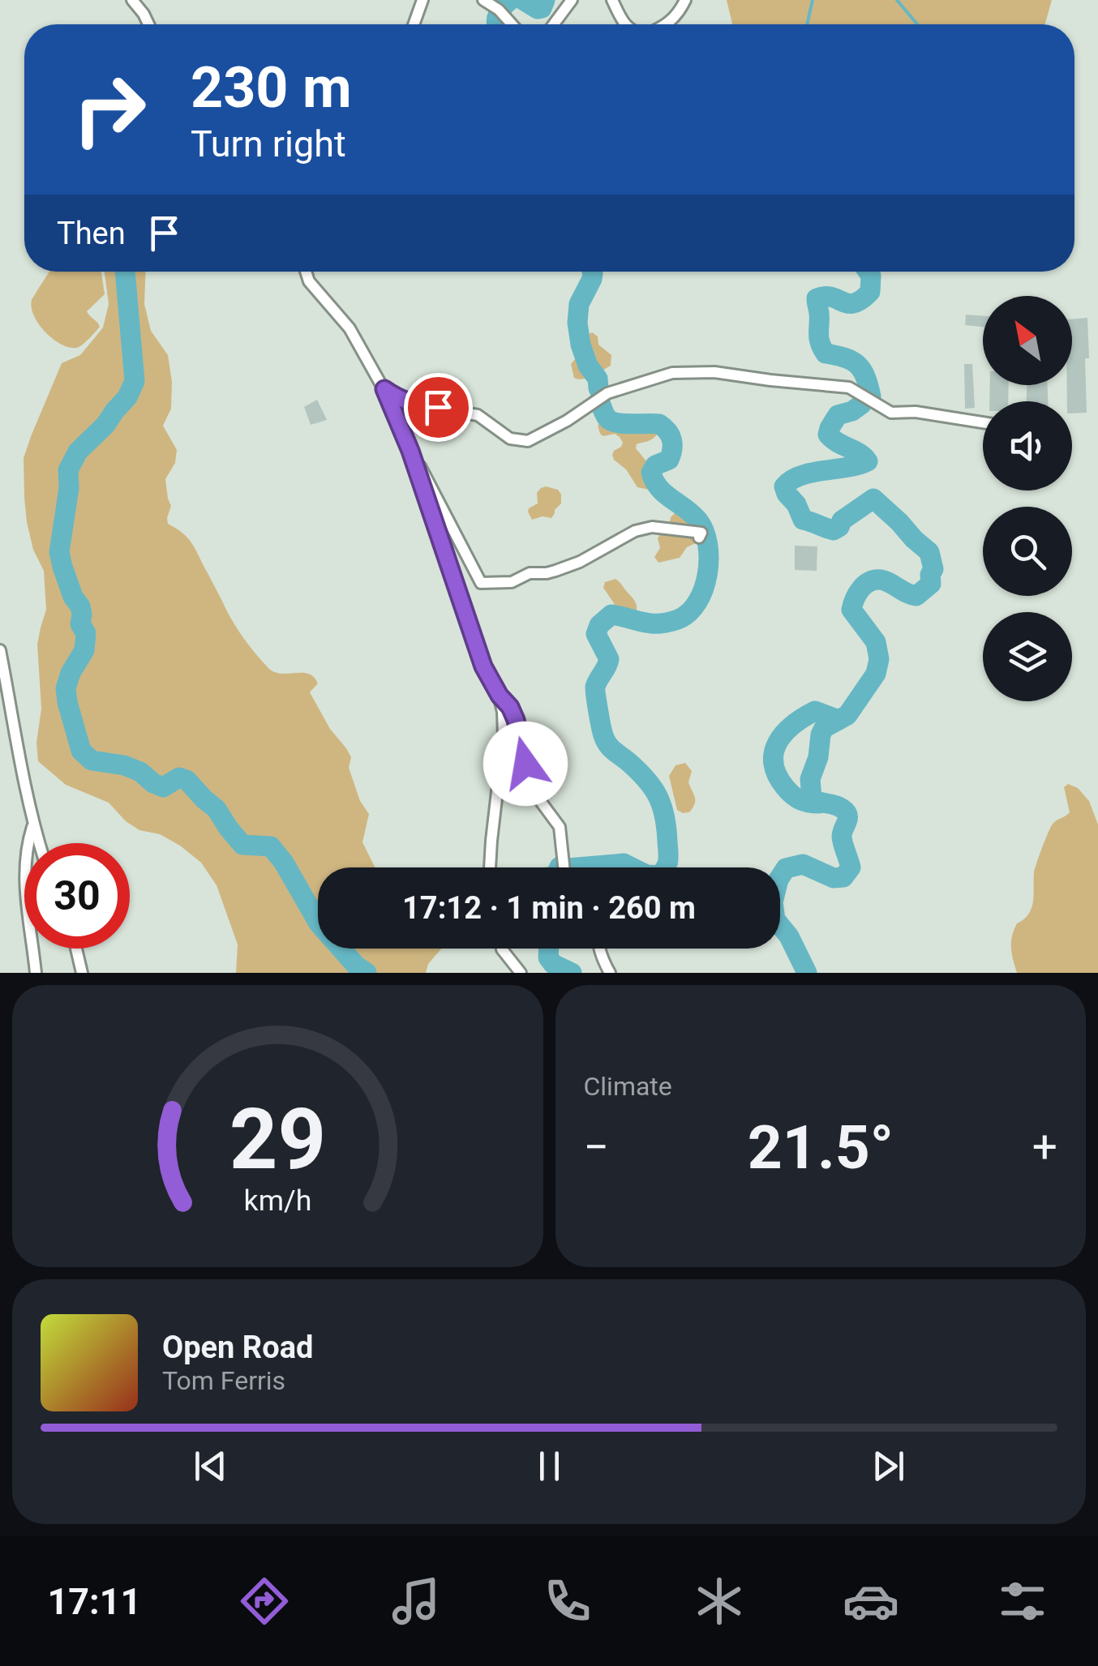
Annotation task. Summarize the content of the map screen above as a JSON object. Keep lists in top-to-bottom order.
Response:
{
  "north": "top left",
  "page": {
    "turn": ["230 m", "Turn right"],
    "then": "Then",
    "limit": "30",
    "trip": "17:12 · 1 min · 260 m",
    "tile": "Climate",
    "heat": ["−", "21.5°", "+"],
    "song": ["Open Road", "Tom Ferris"],
    "tabs": "17:11",
    "gauge": ["29", "km/h"]
  }
}
